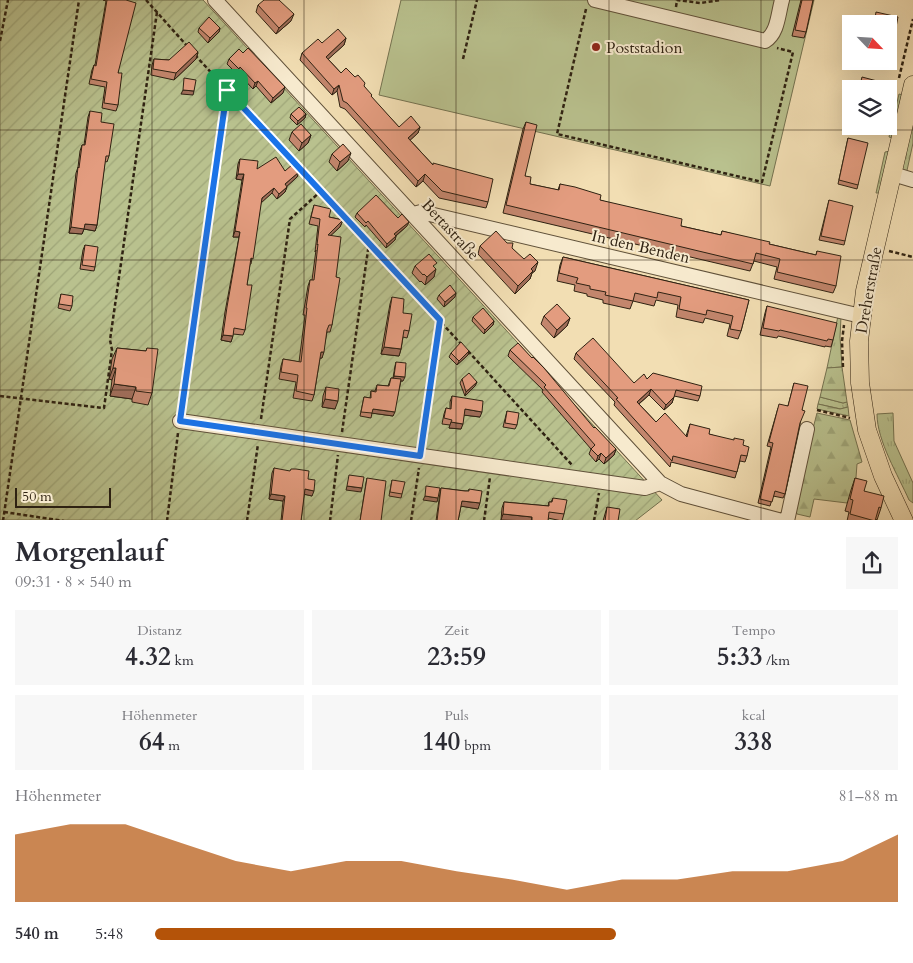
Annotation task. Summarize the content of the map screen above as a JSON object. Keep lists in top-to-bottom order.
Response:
{
  "streets": {
    "main road": ["Dreherstraße"],
    "street": ["Bertastraße", "In den Benden"]
  },
  "crossings": [
    ["Bertastraße", "In den Benden"],
    ["In den Benden", "Dreherstraße"]
  ],
  "places": ["Poststadion"],
  "scale_bar": "50 m",
  "north": "bottom right",
  "page": {
    "scale": "50 m",
    "heading": ["Morgenlauf", "09:31 · 8 × 540 m"],
    "stats": [
      ["Distanz", "4.32 km"],
      ["Zeit", "23:59"],
      ["Tempo", "5:33 /km"],
      ["Höhenmeter", "64 m"],
      ["Puls", "140 bpm"],
      ["kcal", "338"]
    ],
    "chart": ["Höhenmeter", "81–88 m"],
    "list": [
      {
        "name": "540 m",
        "note": "5:48"
      }
    ]
  }
}
